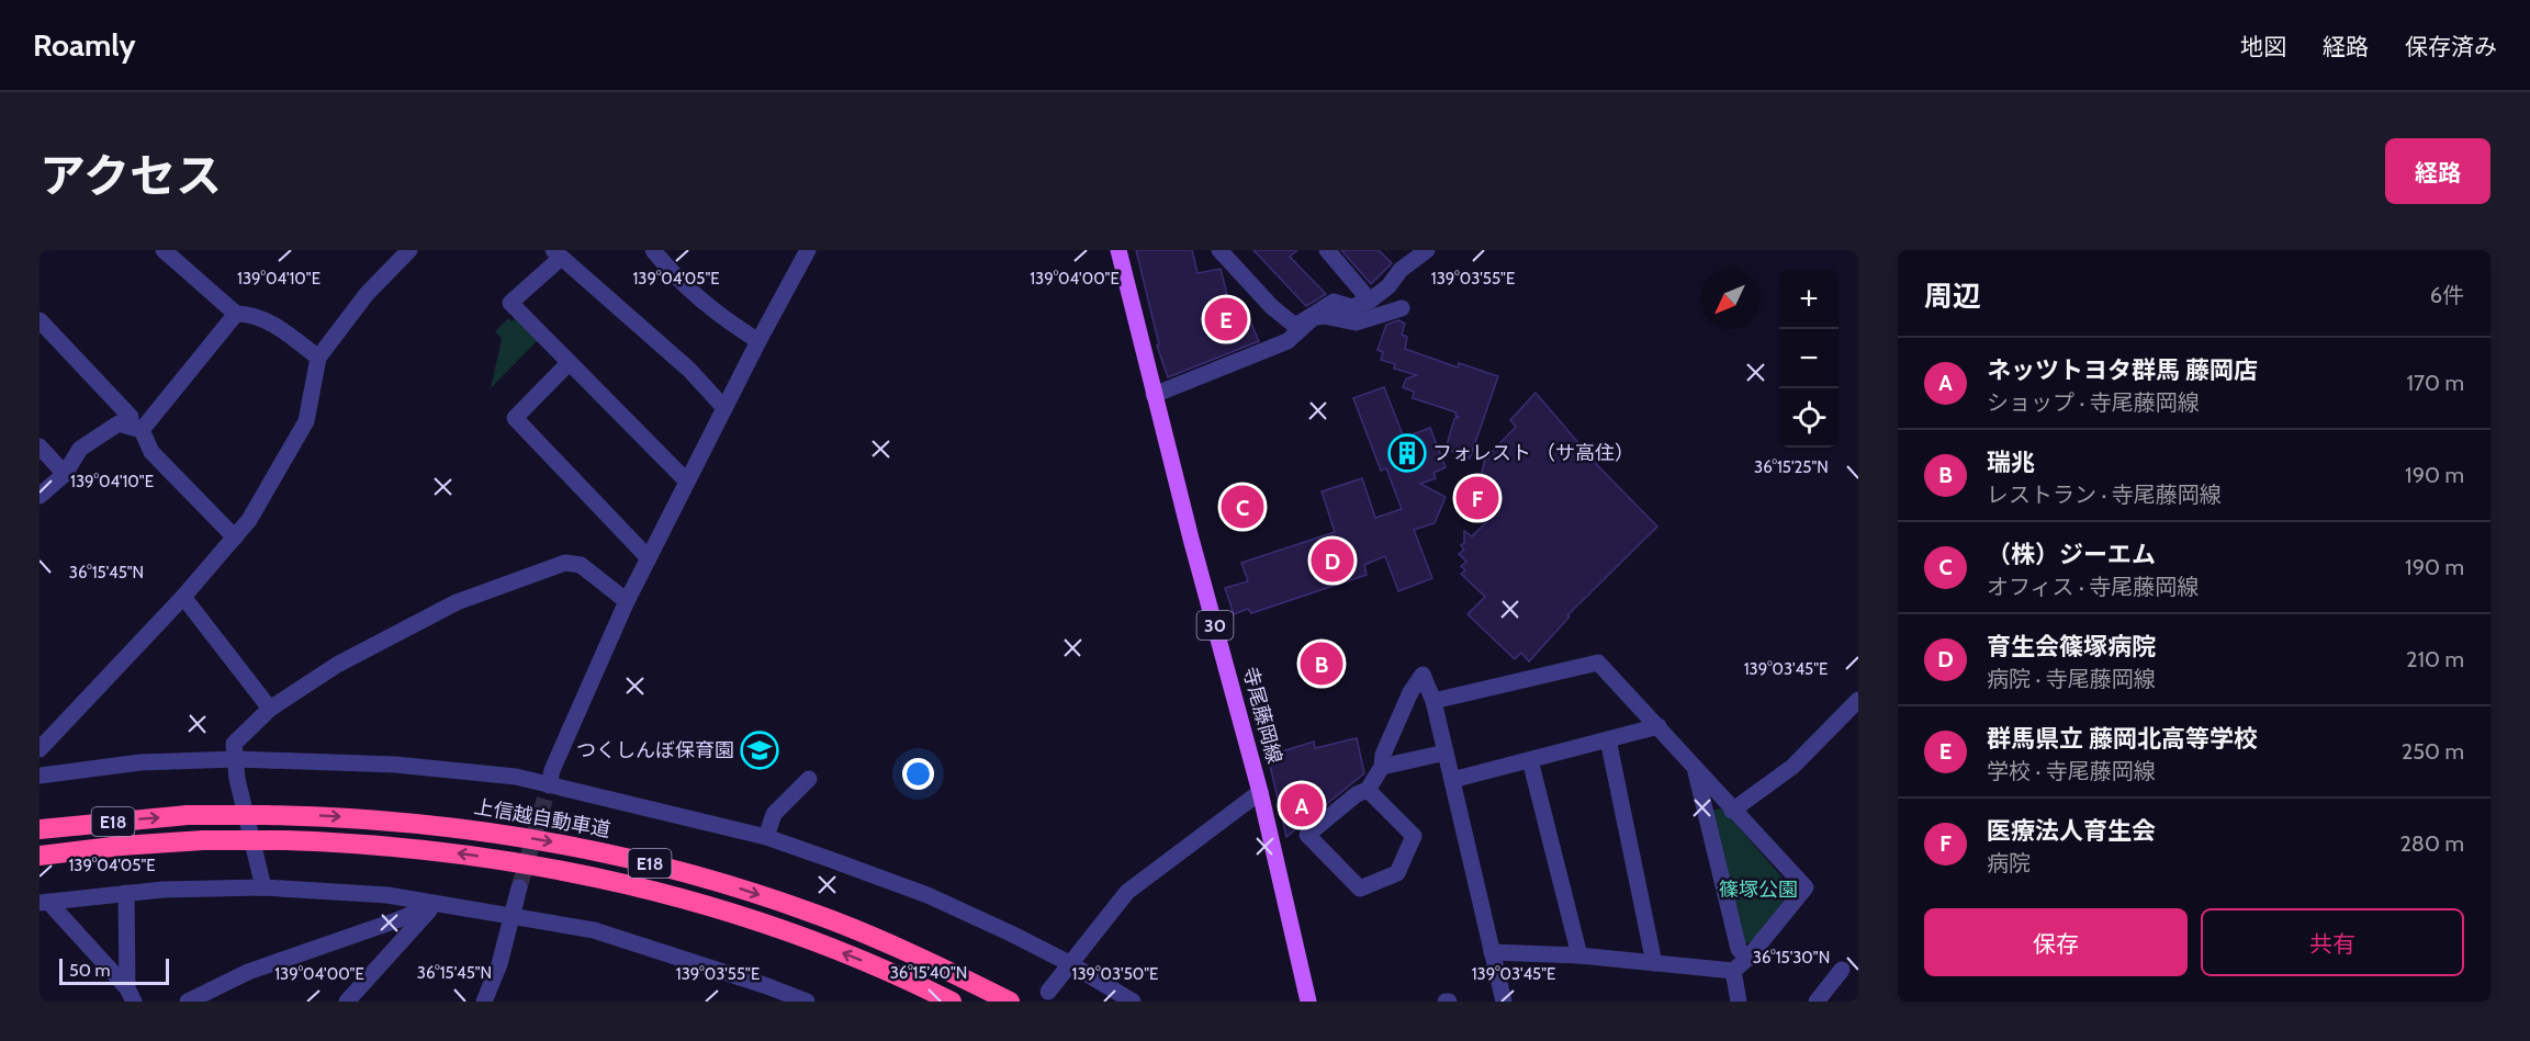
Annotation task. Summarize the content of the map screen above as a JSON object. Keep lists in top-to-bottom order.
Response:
{
  "streets": {
    "highway": ["上信越自動車道", "E18"],
    "main road": ["30", "寺尾藤岡線"]
  },
  "parks": ["篠塚公園"],
  "places": {
    "building": ["フォレスト （サ高住）"],
    "school or university": ["つくしんぼ保育園"]
  },
  "scale_bar": "50 m",
  "north": "bottom left",
  "page": {
    "header": "Roamly",
    "nav": ["地図", "経路", "保存済み"],
    "title": "アクセス",
    "buttons": [
      "経路",
      ["保存", "共有"]
    ],
    "heading": ["周辺", "6件"],
    "map_buttons": ["+", "−"],
    "pins": [
      "E",
      "F",
      "C",
      "D",
      "B",
      "A"
    ],
    "list": [
      {
        "mark": "A",
        "name": "ネッツトヨタ群馬 藤岡店",
        "note": "ショップ · 寺尾藤岡線",
        "value": "170 m"
      },
      {
        "mark": "B",
        "name": "瑞兆",
        "note": "レストラン · 寺尾藤岡線",
        "value": "190 m"
      },
      {
        "mark": "C",
        "name": "（株）ジーエム",
        "note": "オフィス · 寺尾藤岡線",
        "value": "190 m"
      },
      {
        "mark": "D",
        "name": "育生会篠塚病院",
        "note": "病院 · 寺尾藤岡線",
        "value": "210 m"
      },
      {
        "mark": "E",
        "name": "群馬県立 藤岡北高等学校",
        "note": "学校 · 寺尾藤岡線",
        "value": "250 m"
      },
      {
        "mark": "F",
        "name": "医療法人育生会",
        "note": "病院",
        "value": "280 m"
      }
    ],
    "scale": "50 m"
  },
  "coordinates": [
    "139°04'10\"E",
    "139°04'05\"E",
    "139°04'00\"E",
    "139°03'55\"E",
    "36°15'25\"N",
    "36°15'45\"N",
    "139°03'45\"E",
    "36°15'30\"N",
    "36°15'40\"N",
    "139°03'50\"E"
  ]
}
